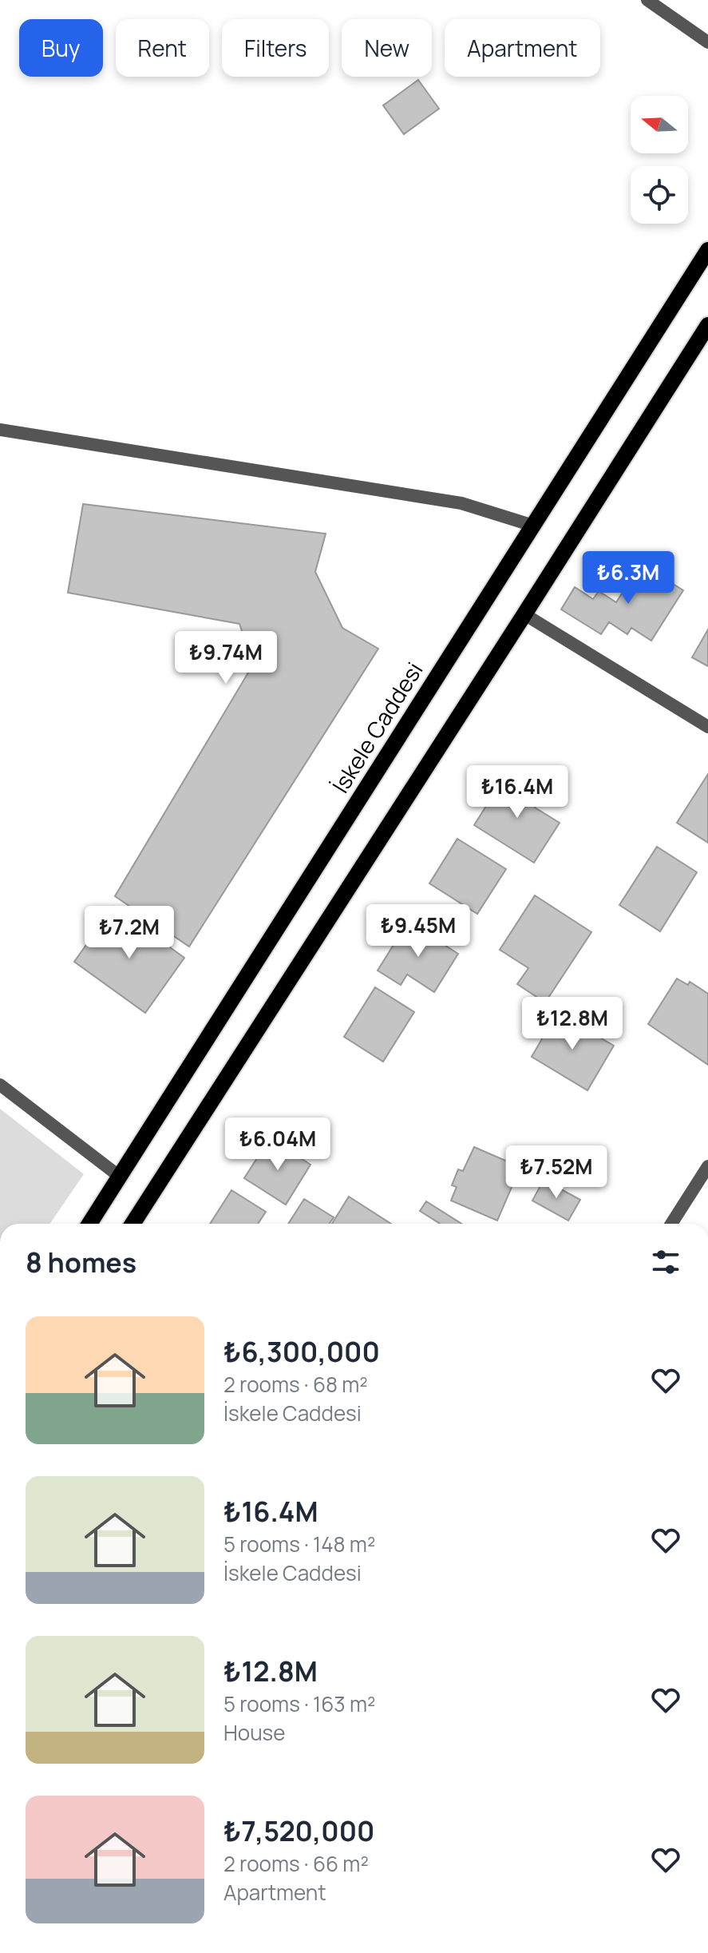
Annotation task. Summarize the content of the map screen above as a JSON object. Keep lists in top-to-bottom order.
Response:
{
  "streets": {
    "main road": ["İskele Caddesi"]
  },
  "north": "left",
  "page": {
    "chip": [
      "Buy",
      "Rent",
      "Filters",
      "New",
      "Apartment"
    ],
    "price": [
      "₺6.3M",
      "₺9.74M",
      "₺16.4M",
      "₺9.45M",
      "₺7.2M",
      "₺12.8M",
      "₺6.04M",
      "₺7.52M"
    ],
    "heading": "8 homes",
    "list": [
      {
        "name": "₺6,300,000",
        "note": "2 rooms · 68 m² · İskele Caddesi"
      },
      {
        "name": "₺16.4M",
        "note": "5 rooms · 148 m² · İskele Caddesi"
      },
      {
        "name": "₺12.8M",
        "note": "5 rooms · 163 m² · House"
      },
      {
        "name": "₺7,520,000",
        "note": "2 rooms · 66 m² · Apartment"
      }
    ]
  }
}
